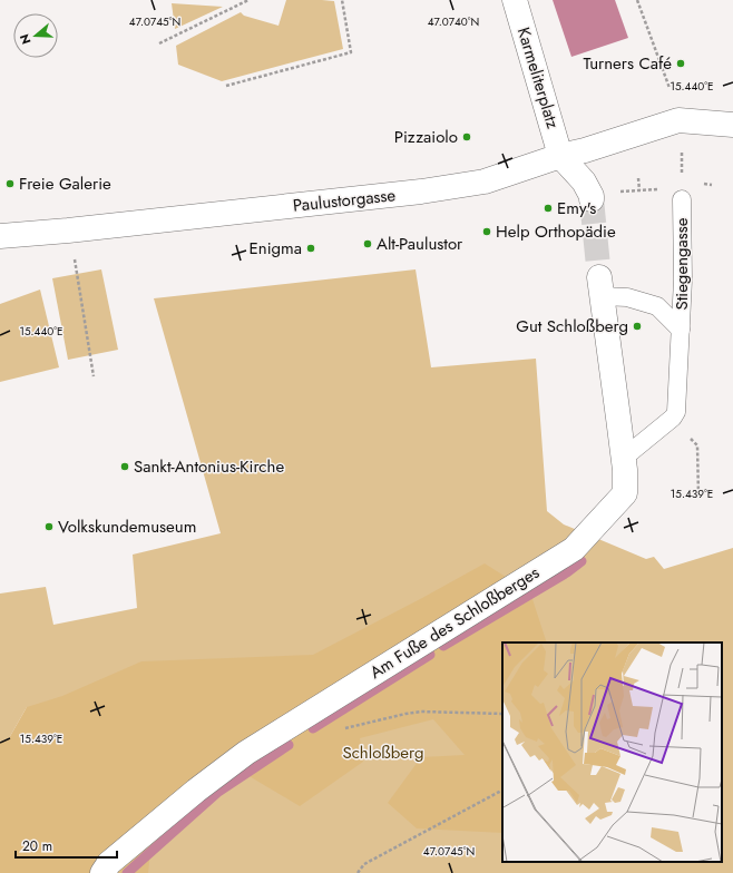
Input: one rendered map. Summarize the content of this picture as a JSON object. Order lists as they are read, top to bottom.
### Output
{
  "streets": {
    "street": ["Karmeliterplatz", "Paulustorgasse", "Am Fuße des Schloßberges"],
    "lane": ["Stiegengasse"]
  },
  "crossings": [
    ["Karmeliterplatz", "Paulustorgasse"],
    ["Stiegengasse", "Am Fuße des Schloßberges"]
  ],
  "parks": ["Schloßberg"],
  "places": [
    "Turners Café",
    "Pizzaiolo",
    "Freie Galerie",
    "Emy's",
    "Help Orthopädie",
    "Alt-Paulustor",
    "Enigma",
    "Gut Schloßberg",
    "Sankt-Antonius-Kirche",
    "Volkskundemuseum"
  ],
  "scale_bar": "20 m",
  "north": "left",
  "coordinates": [
    "47.0745°N",
    "47.0740°N",
    "15.440°E",
    "15.439°E"
  ]
}
